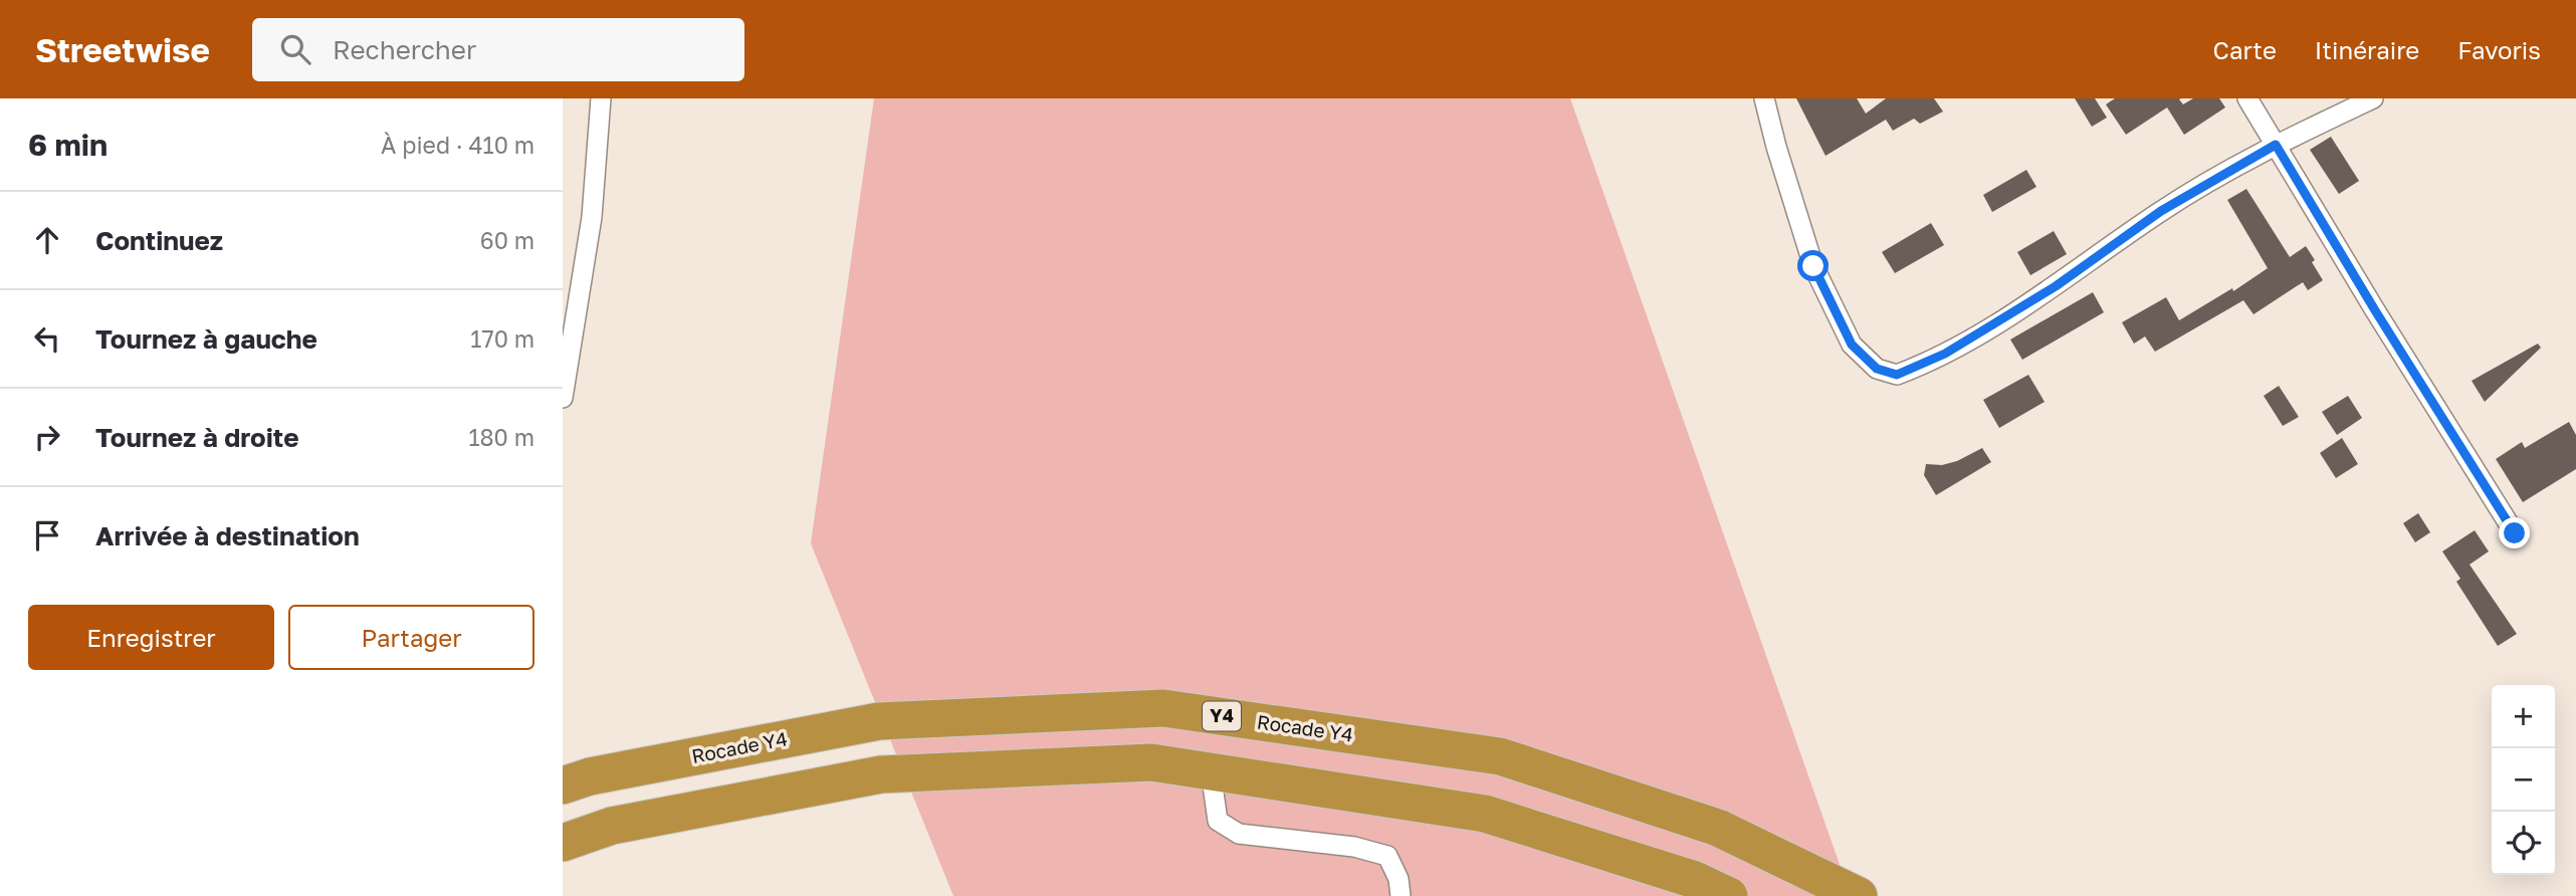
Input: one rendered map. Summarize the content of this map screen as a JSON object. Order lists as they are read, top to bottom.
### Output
{
  "streets": {
    "highway": ["Y4", "Rocade Y4"]
  },
  "page": {
    "header": "Streetwise",
    "search": "Rechercher",
    "nav": ["Carte", "Itinéraire", "Favoris"],
    "heading": ["6 min", "À pied · 410 m"],
    "list": [
      ["Continuez", "60 m"],
      ["Tournez à gauche", "170 m"],
      ["Tournez à droite", "180 m"],
      "Arrivée à destination"
    ],
    "buttons": ["Enregistrer", "Partager"],
    "map_buttons": ["+", "−"]
  }
}
